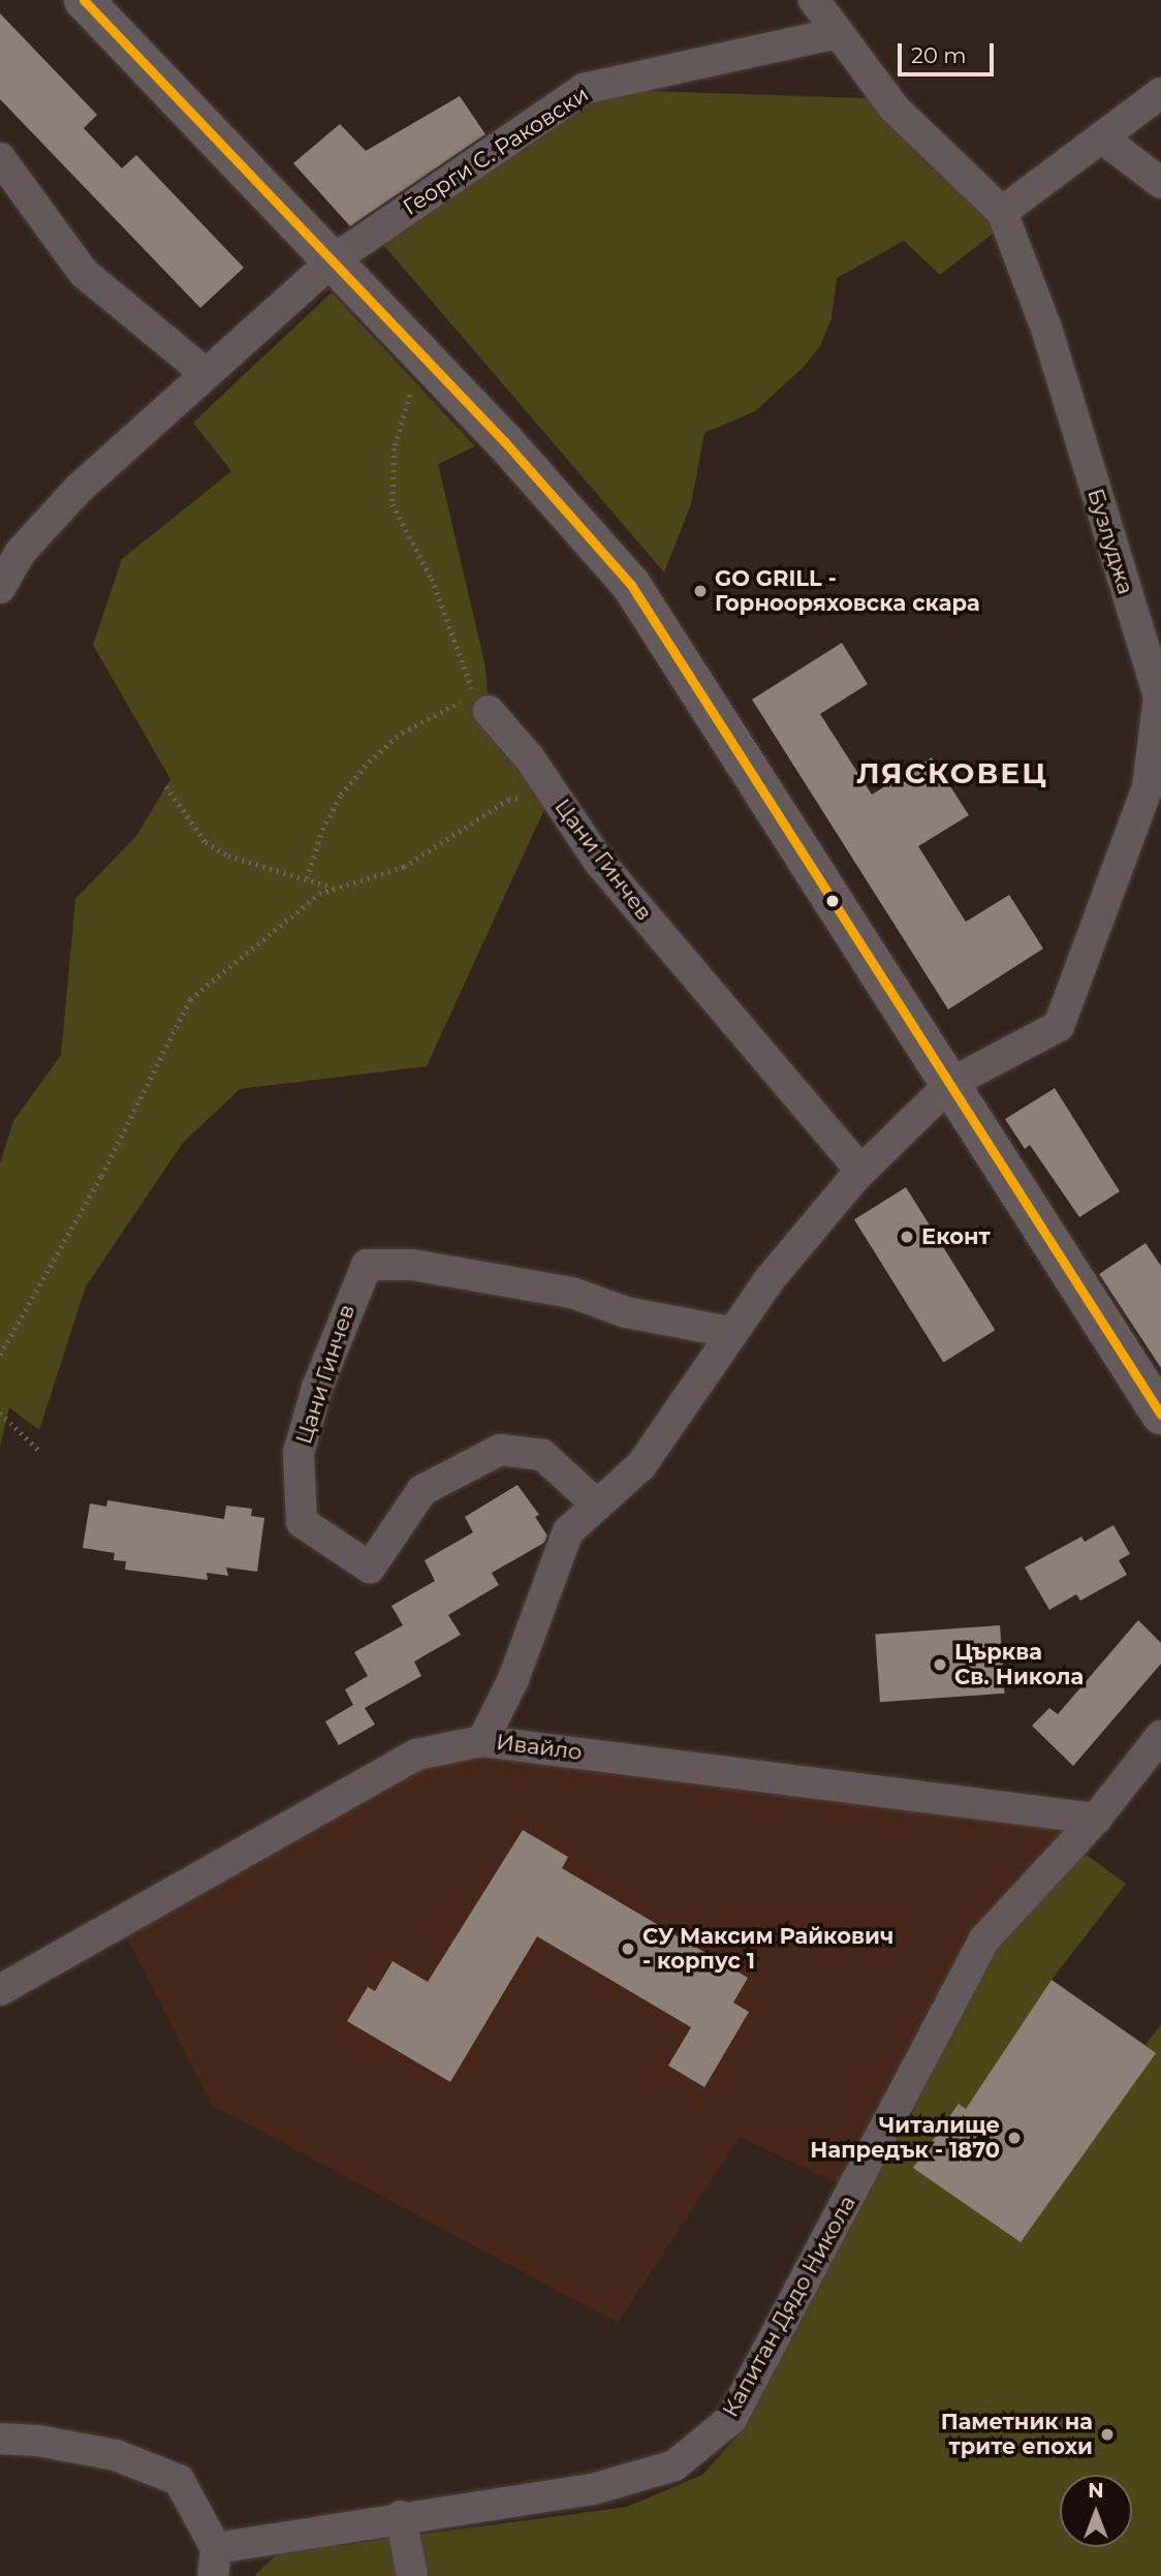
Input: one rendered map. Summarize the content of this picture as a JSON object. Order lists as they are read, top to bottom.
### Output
{
  "streets": {
    "street": [
      "Георги С. Раковски",
      "Бузлуджа",
      "Цани Гинчев",
      "Ивайло",
      "Капитан Дядо Никола"
    ]
  },
  "crossings": [
    ["Георги С. Раковски", "Бузлуджа"],
    ["Ивайло", "Капитан Дядо Никола"]
  ],
  "districts": ["ЛЯСКОВЕЦ"],
  "places": [
    "GO GRILL - Горнооряховска скара",
    "Еконт",
    "Църква Св. Никола",
    "СУ Максим Райкович - корпус 1",
    "Читалище Напредък - 1870",
    "Паметник на трите епохи"
  ],
  "scale_bar": "20 m",
  "north": "top"
}
